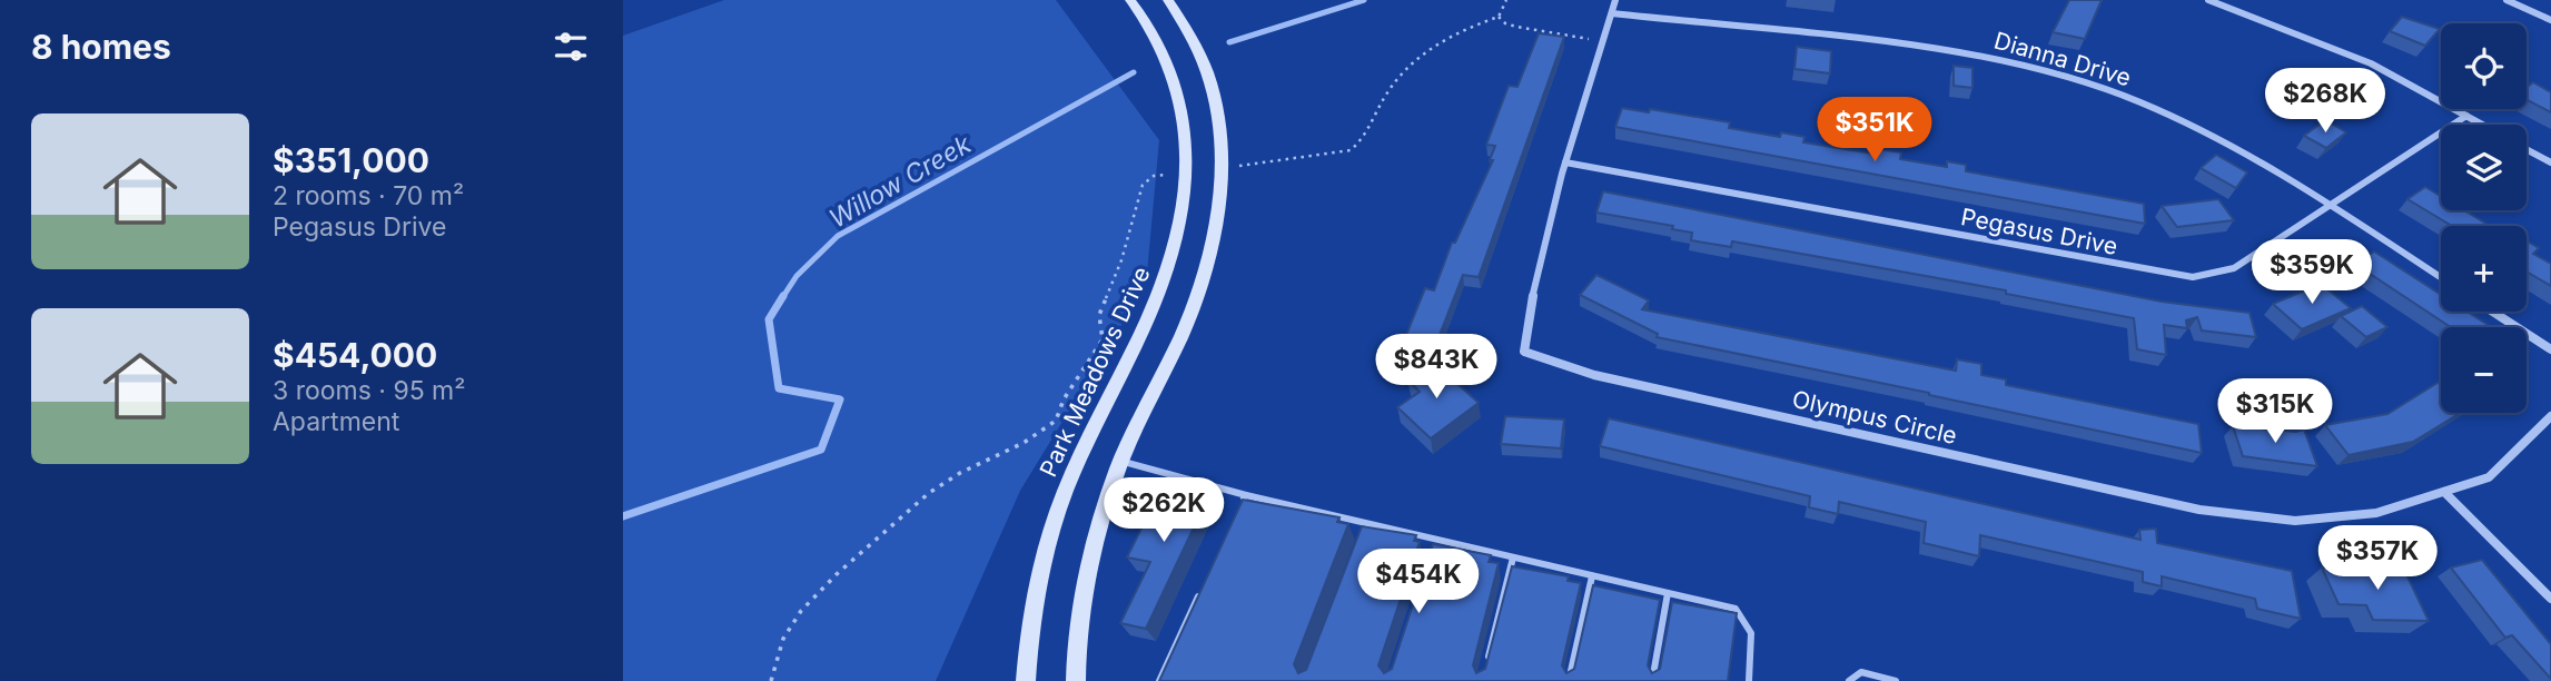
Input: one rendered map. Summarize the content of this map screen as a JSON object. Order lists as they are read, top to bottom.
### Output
{
  "streets": {
    "main road": ["Park Meadows Drive"],
    "street": ["Dianna Drive", "Pegasus Drive", "Olympus Circle"]
  },
  "crossings": [
    ["Dianna Drive", "Pegasus Drive"],
    ["Dianna Drive", "Olympus Circle"],
    ["Pegasus Drive", "Olympus Circle"]
  ],
  "water": ["Willow Creek"],
  "page": {
    "heading": "8 homes",
    "map_buttons": ["+", "−"],
    "price": [
      "$268K",
      "$351K",
      "$359K",
      "$843K",
      "$315K",
      "$262K",
      "$357K",
      "$454K"
    ],
    "list": [
      {
        "name": "$351,000",
        "note": "2 rooms · 70 m² · Pegasus Drive"
      },
      {
        "name": "$454,000",
        "note": "3 rooms · 95 m² · Apartment"
      }
    ]
  }
}
